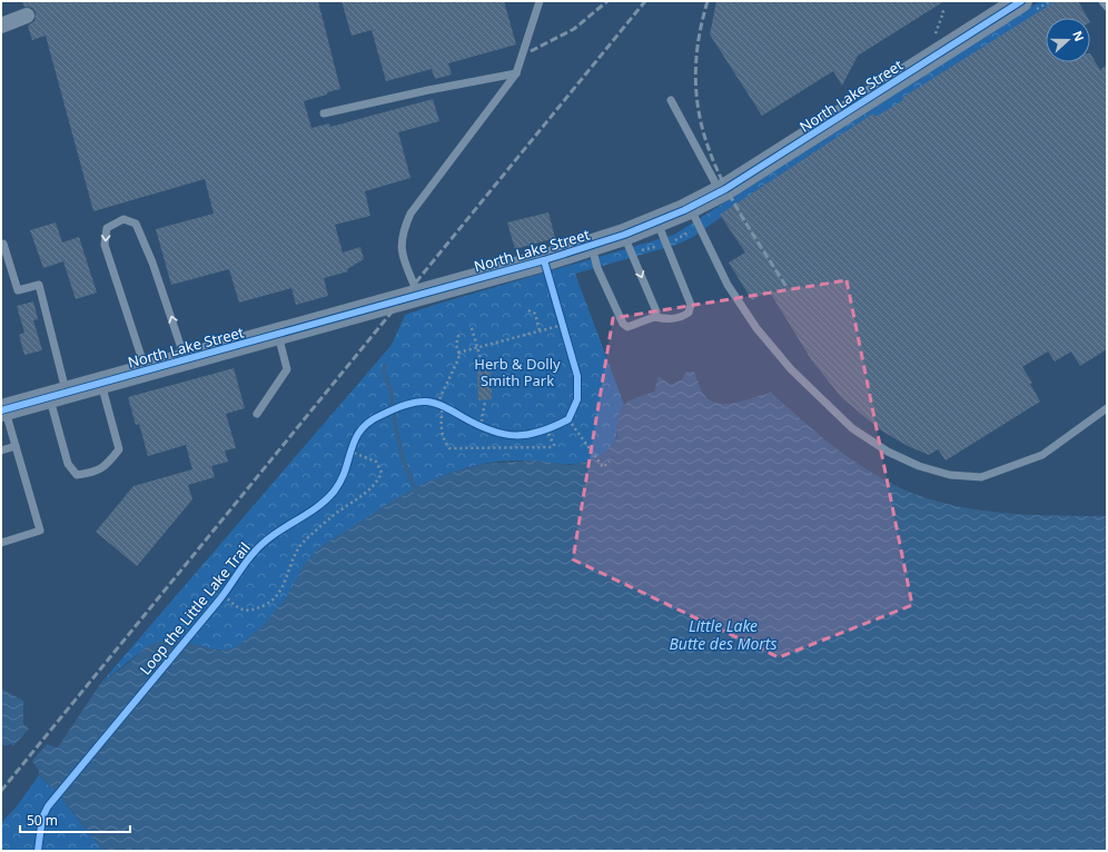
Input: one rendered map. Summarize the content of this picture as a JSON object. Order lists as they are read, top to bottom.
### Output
{
  "streets": {
    "main road": ["North Lake Street"],
    "cycle path": ["Loop the Little Lake Trail"]
  },
  "water": ["Little Lake Butte des Morts"],
  "parks": ["Herb & Dolly Smith Park"],
  "scale_bar": "50 m",
  "north": "right"
}
